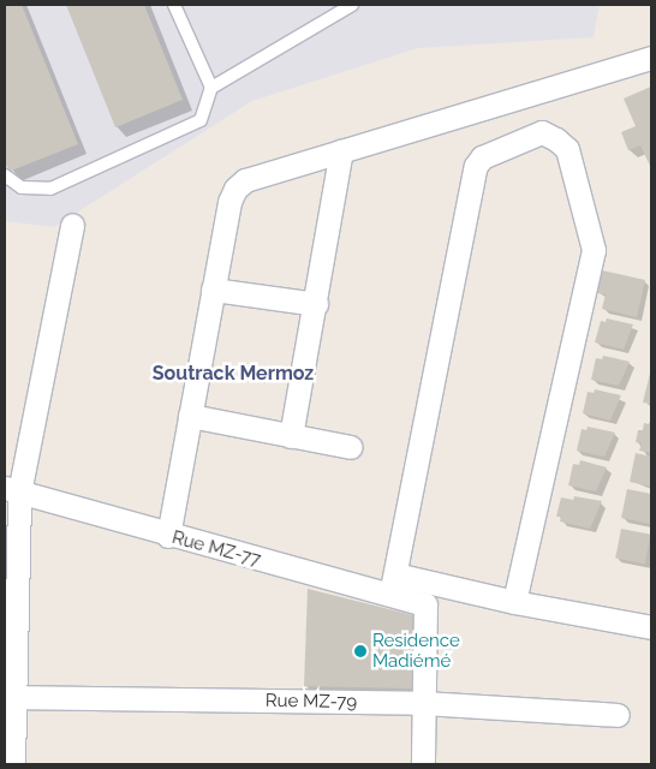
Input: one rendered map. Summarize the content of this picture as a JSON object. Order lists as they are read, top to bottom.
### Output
{
  "streets": {
    "street": ["Rue MZ-77", "Rue MZ-79"]
  },
  "crossings": [
    ["Rue MZ-77", "Rue MZ-79"]
  ],
  "districts": ["Soutrack Mermoz"],
  "places": ["Residence Madiémé"]
}
